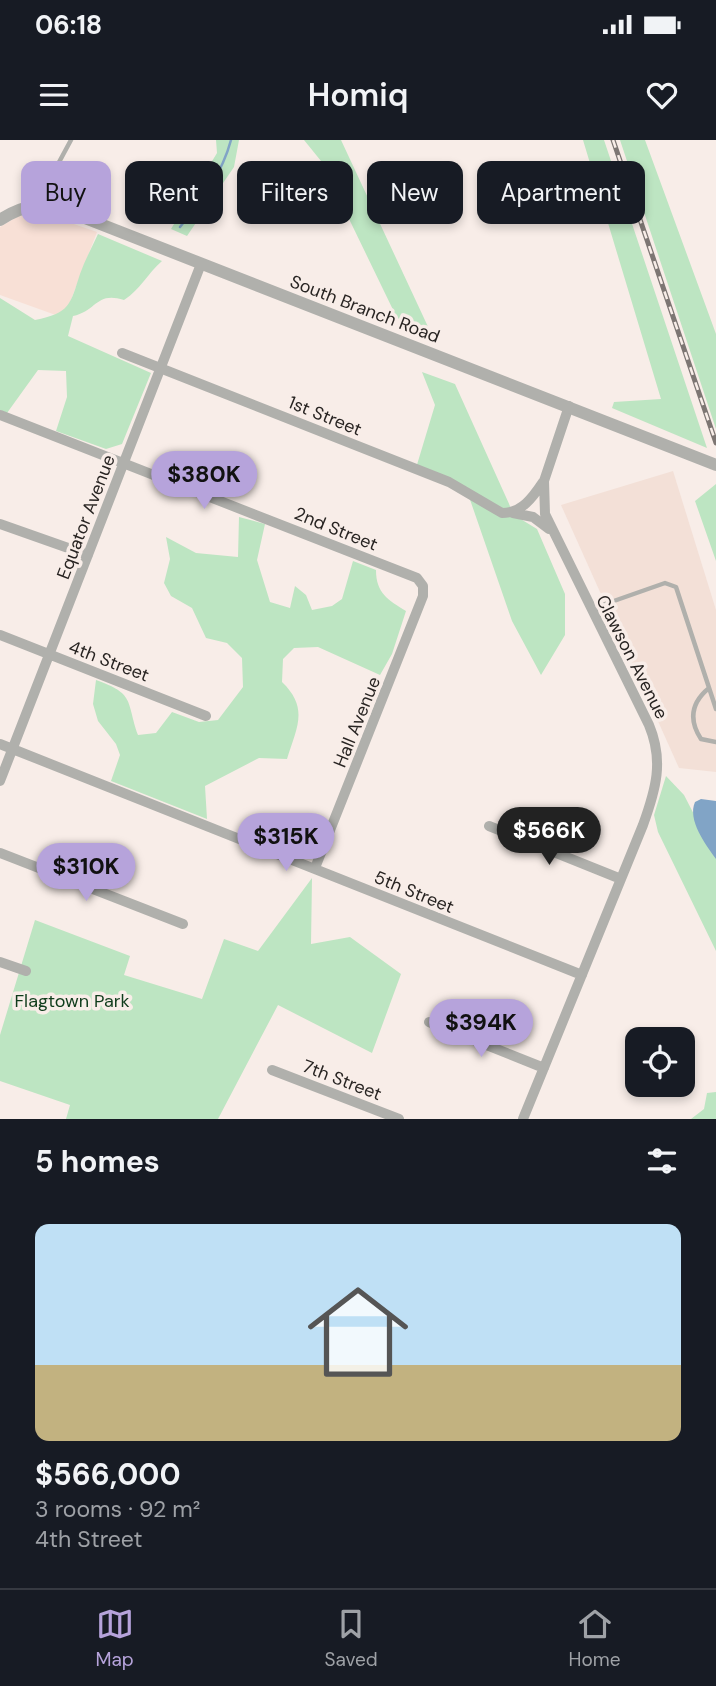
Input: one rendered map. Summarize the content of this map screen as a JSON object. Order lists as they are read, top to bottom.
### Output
{
  "streets": {
    "street": [
      "South Branch Road",
      "1st Street",
      "Equator Avenue",
      "2nd Street",
      "Clawson Avenue",
      "4th Street",
      "Hall Avenue",
      "5th Street",
      "7th Street"
    ]
  },
  "crossings": [
    ["South Branch Road", "Equator Avenue"],
    ["South Branch Road", "Clawson Avenue"],
    ["1st Street", "Equator Avenue"],
    ["1st Street", "Clawson Avenue"],
    ["Equator Avenue", "2nd Street"],
    ["Equator Avenue", "4th Street"],
    ["Equator Avenue", "5th Street"],
    ["2nd Street", "Hall Avenue"],
    ["Clawson Avenue", "5th Street"],
    ["Hall Avenue", "5th Street"]
  ],
  "parks": ["Flagtown Park"],
  "page": {
    "status": "06:18",
    "header": "Homiq",
    "chip": [
      "Buy",
      "Rent",
      "Filters",
      "New",
      "Apartment"
    ],
    "price": [
      "$380K",
      "$566K",
      "$315K",
      "$310K",
      "$394K"
    ],
    "heading": "5 homes",
    "list": [
      {
        "name": "$566,000",
        "note": "3 rooms · 92 m² · 4th Street"
      }
    ],
    "tabs": ["Map", "Saved", "Home"]
  }
}
